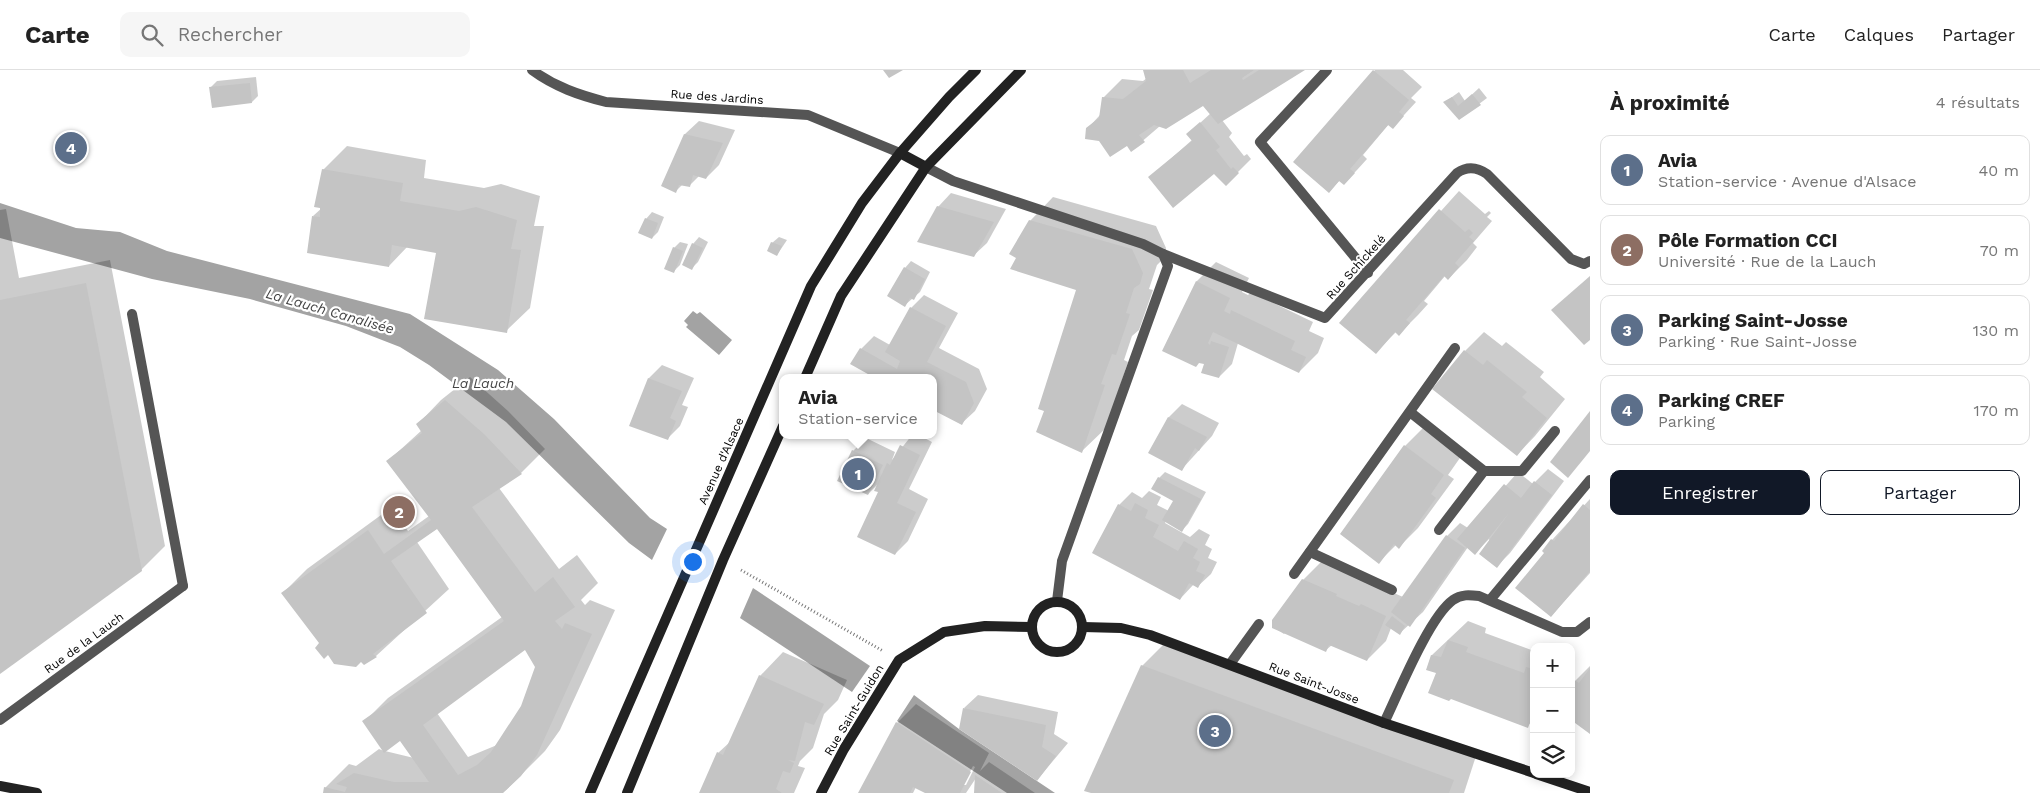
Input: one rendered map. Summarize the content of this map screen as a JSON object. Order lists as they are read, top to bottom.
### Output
{
  "streets": {
    "main road": ["Avenue d'Alsace", "Rue Saint-Josse", "Rue Saint-Guidon"],
    "street": ["Rue des Jardins", "Rue Schickelé", "Rue de la Lauch"]
  },
  "crossings": [
    ["Rue des Jardins", "Avenue d'Alsace"],
    ["Rue Saint-Josse", "Rue Saint-Guidon"]
  ],
  "water": ["La Lauch Canalisée", "La Lauch"],
  "page": {
    "header": "Carte",
    "search": "Rechercher",
    "nav": ["Carte", "Calques", "Partager"],
    "heading": ["À proximité", "4 résultats"],
    "pins": [
      "4",
      "1",
      "2",
      "3"
    ],
    "list": [
      {
        "mark": "1",
        "name": "Avia",
        "note": "Station-service · Avenue d'Alsace",
        "value": "40 m"
      },
      {
        "mark": "2",
        "name": "Pôle Formation CCI",
        "note": "Université · Rue de la Lauch",
        "value": "70 m"
      },
      {
        "mark": "3",
        "name": "Parking Saint-Josse",
        "note": "Parking · Rue Saint-Josse",
        "value": "130 m"
      },
      {
        "mark": "4",
        "name": "Parking CREF",
        "note": "Parking",
        "value": "170 m"
      }
    ],
    "popup": ["Avia", "Station-service"],
    "buttons": ["Enregistrer", "Partager"],
    "map_buttons": ["+", "−"]
  }
}
